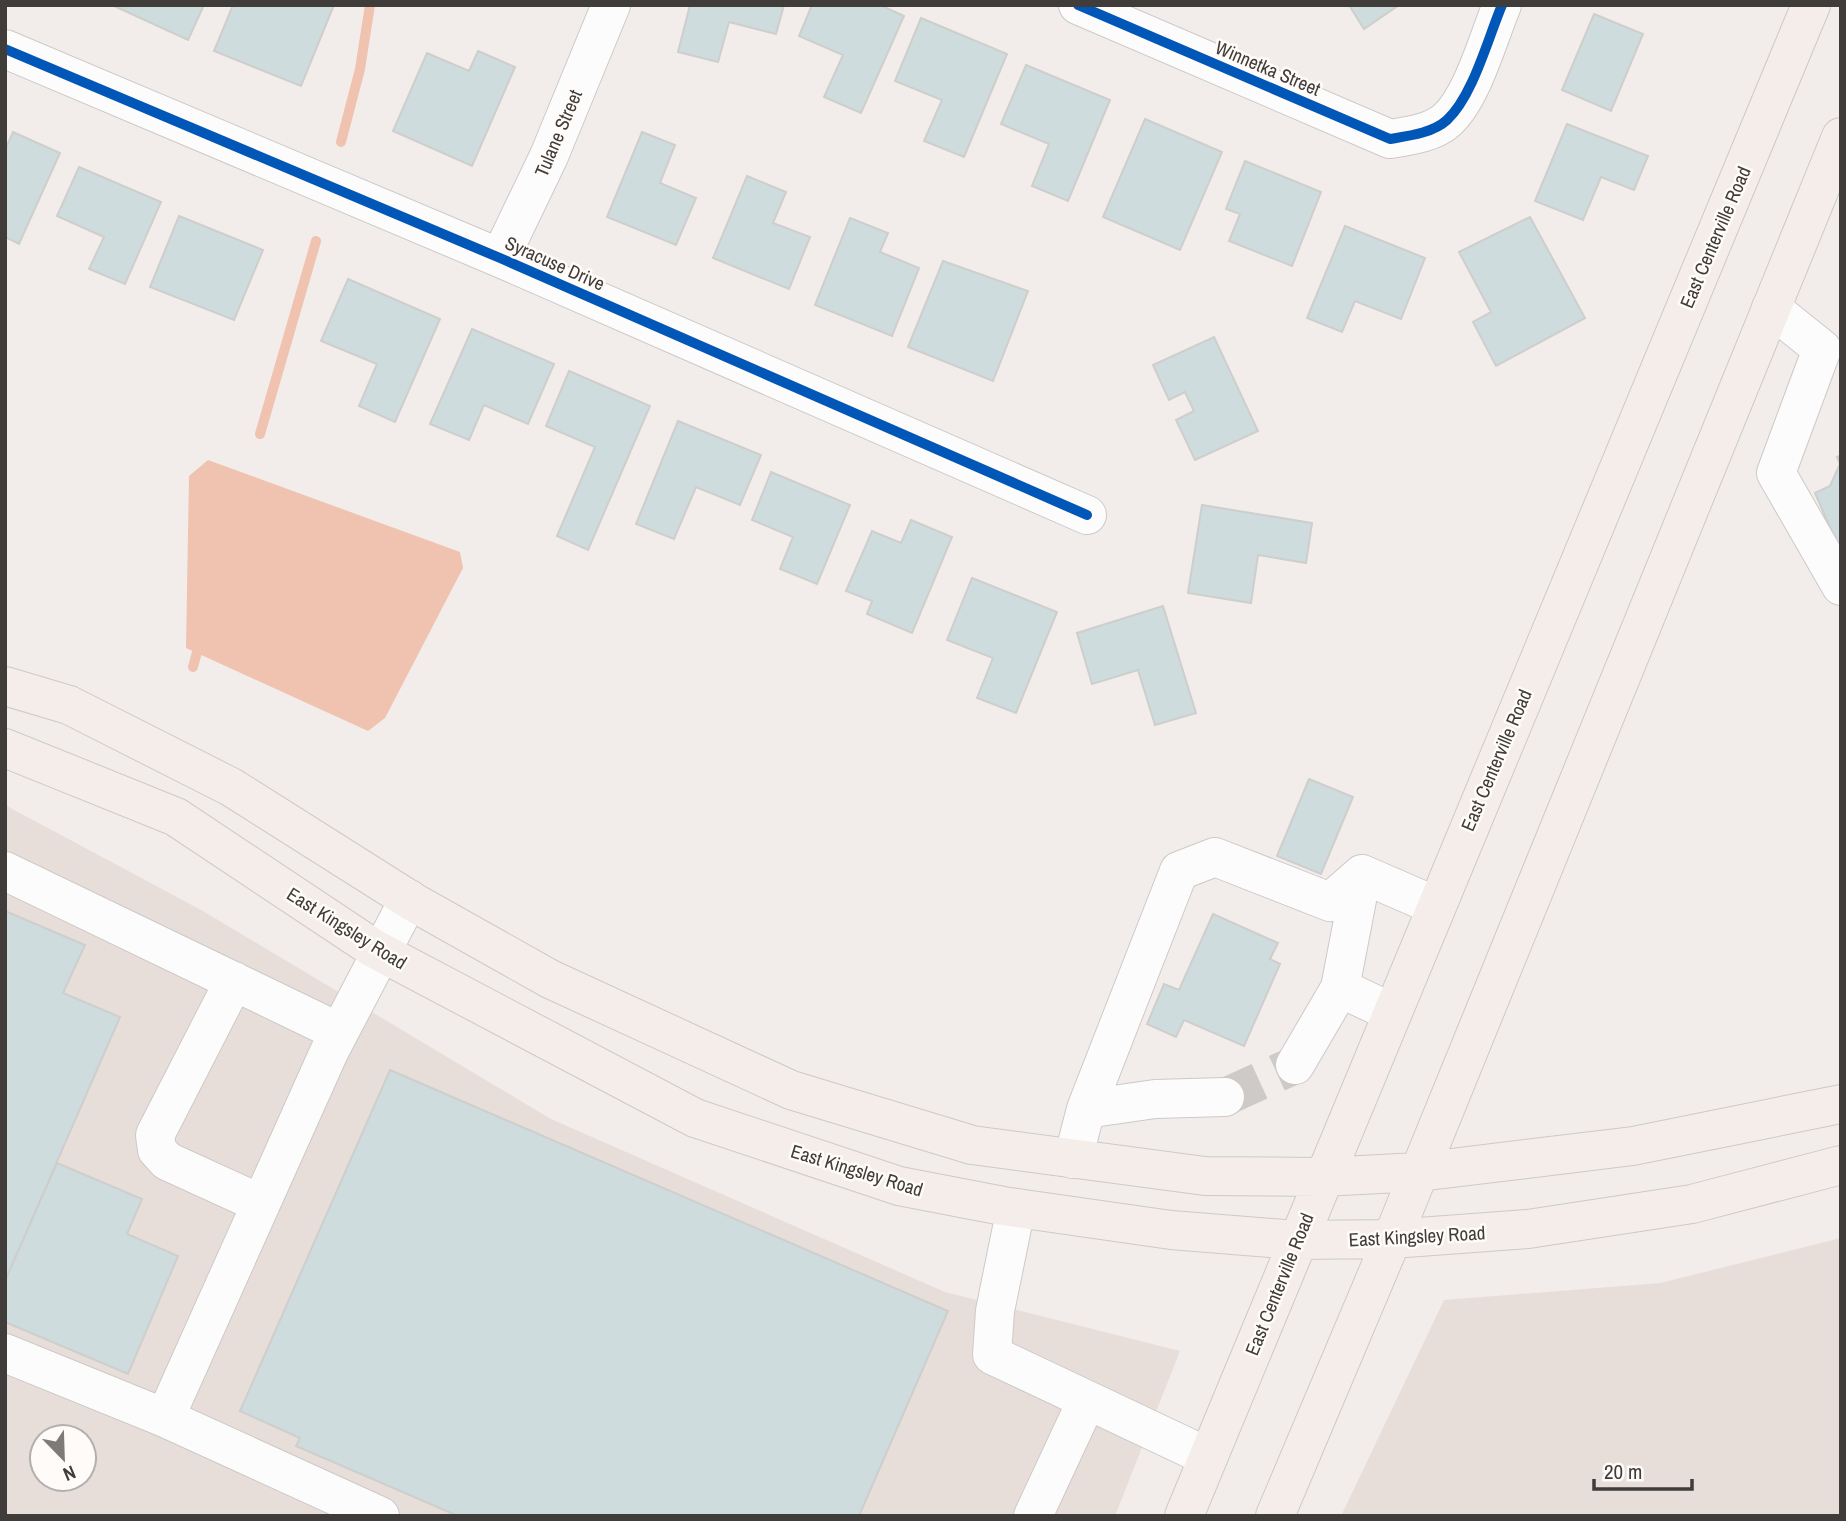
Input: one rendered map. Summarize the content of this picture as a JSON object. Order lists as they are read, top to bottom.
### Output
{
  "streets": {
    "main road": ["East Centerville Road", "East Kingsley Road"],
    "street": ["Winnetka Street", "Tulane Street", "Syracuse Drive"]
  },
  "crossings": [
    ["Tulane Street", "Syracuse Drive"],
    ["East Centerville Road", "East Kingsley Road"]
  ],
  "scale_bar": "20 m",
  "north": "bottom right"
}
